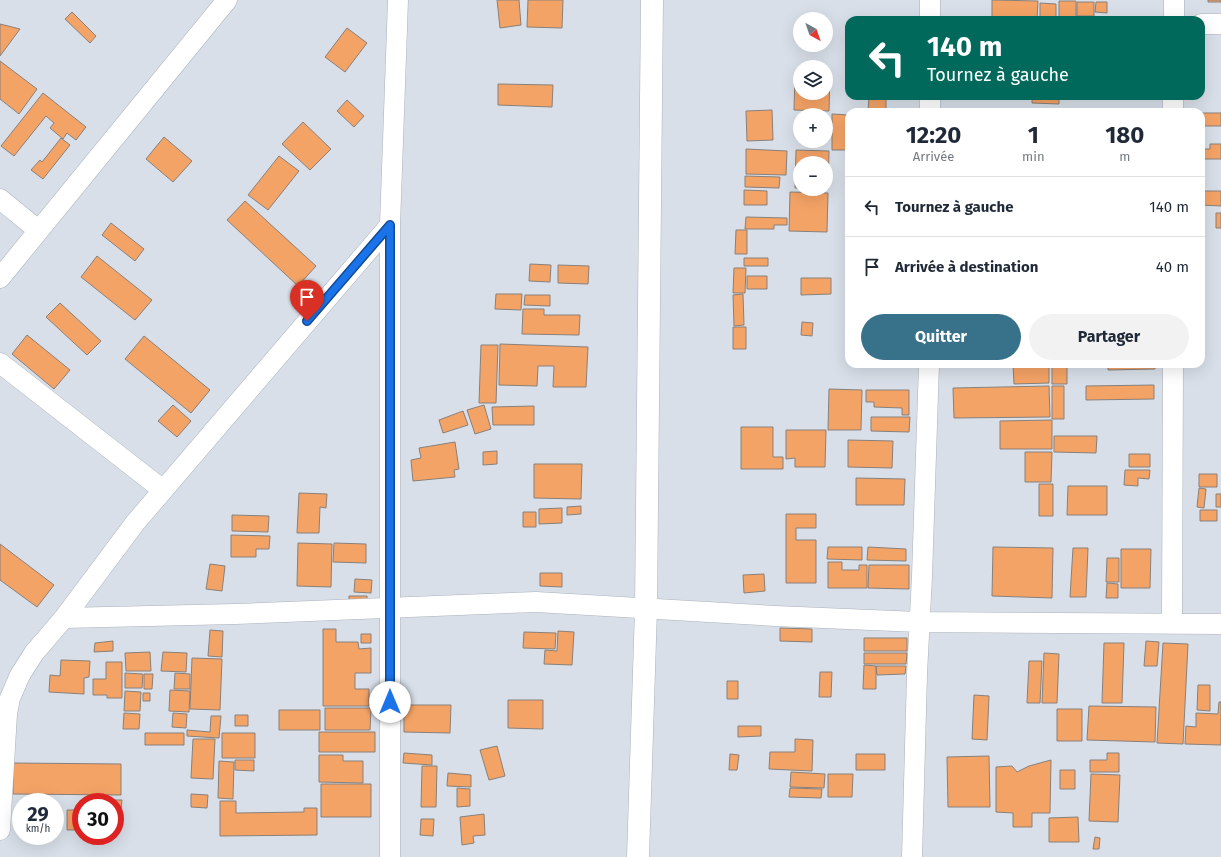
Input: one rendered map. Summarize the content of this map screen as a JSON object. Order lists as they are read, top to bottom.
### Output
{
  "north": "bottom right",
  "page": {
    "map_buttons": ["+", "−"],
    "turn": ["140 m", "Tournez à gauche"],
    "eta": [
      "12:20",
      "Arrivée",
      "1",
      "min",
      "180",
      "m"
    ],
    "list": [
      {
        "name": "Tournez à gauche",
        "value": "140 m"
      },
      {
        "name": "Arrivée à destination",
        "value": "40 m"
      }
    ],
    "buttons": ["Quitter", "Partager"],
    "speed": "29 km/h",
    "limit": "30"
  }
}
